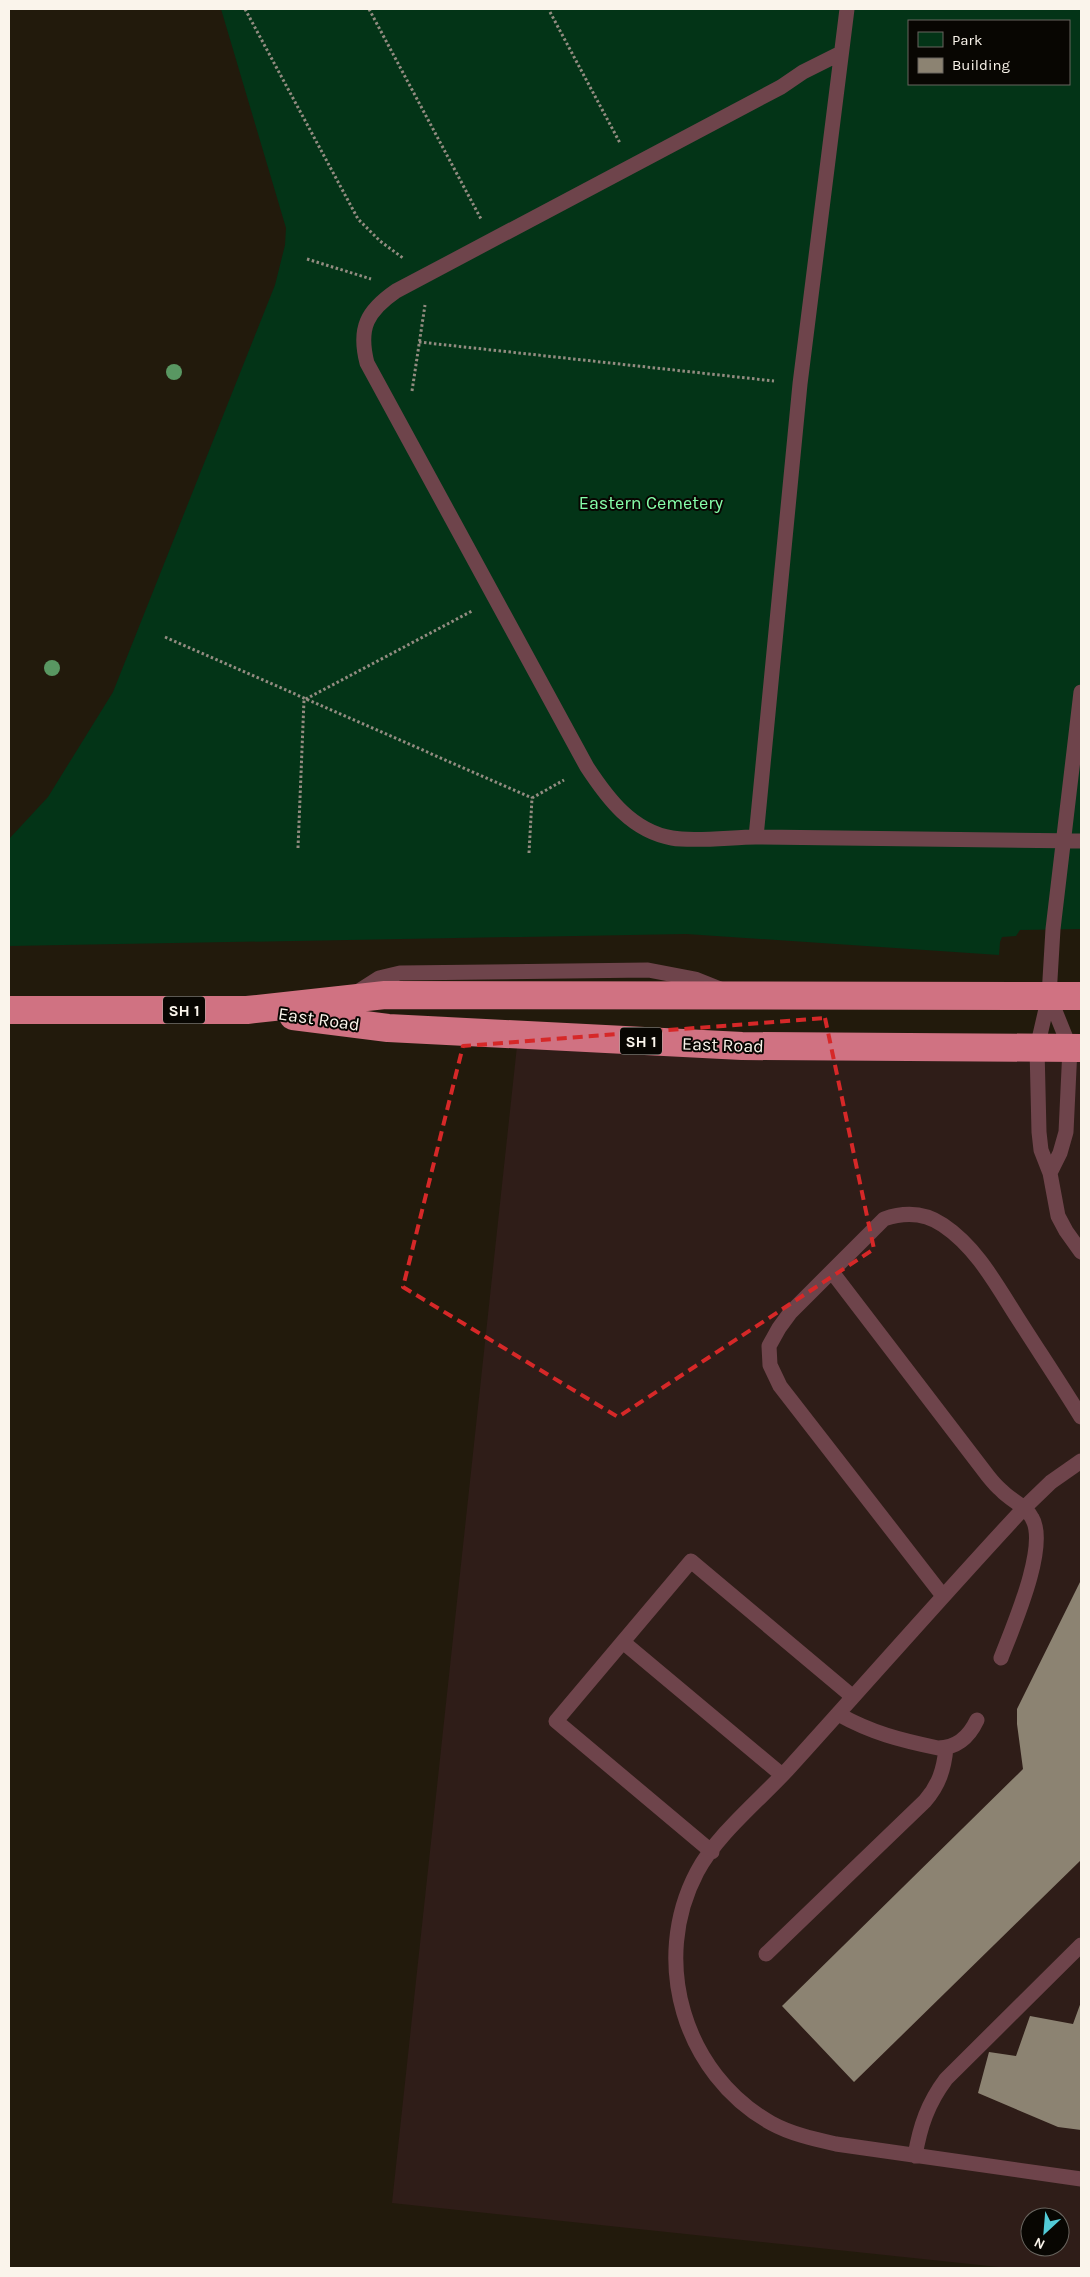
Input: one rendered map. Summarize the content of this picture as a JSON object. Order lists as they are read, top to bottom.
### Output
{
  "streets": {
    "highway": ["SH 1", "East Road"]
  },
  "parks": ["Eastern Cemetery"],
  "legend": ["Park", "Building"],
  "north": "bottom left"
}
